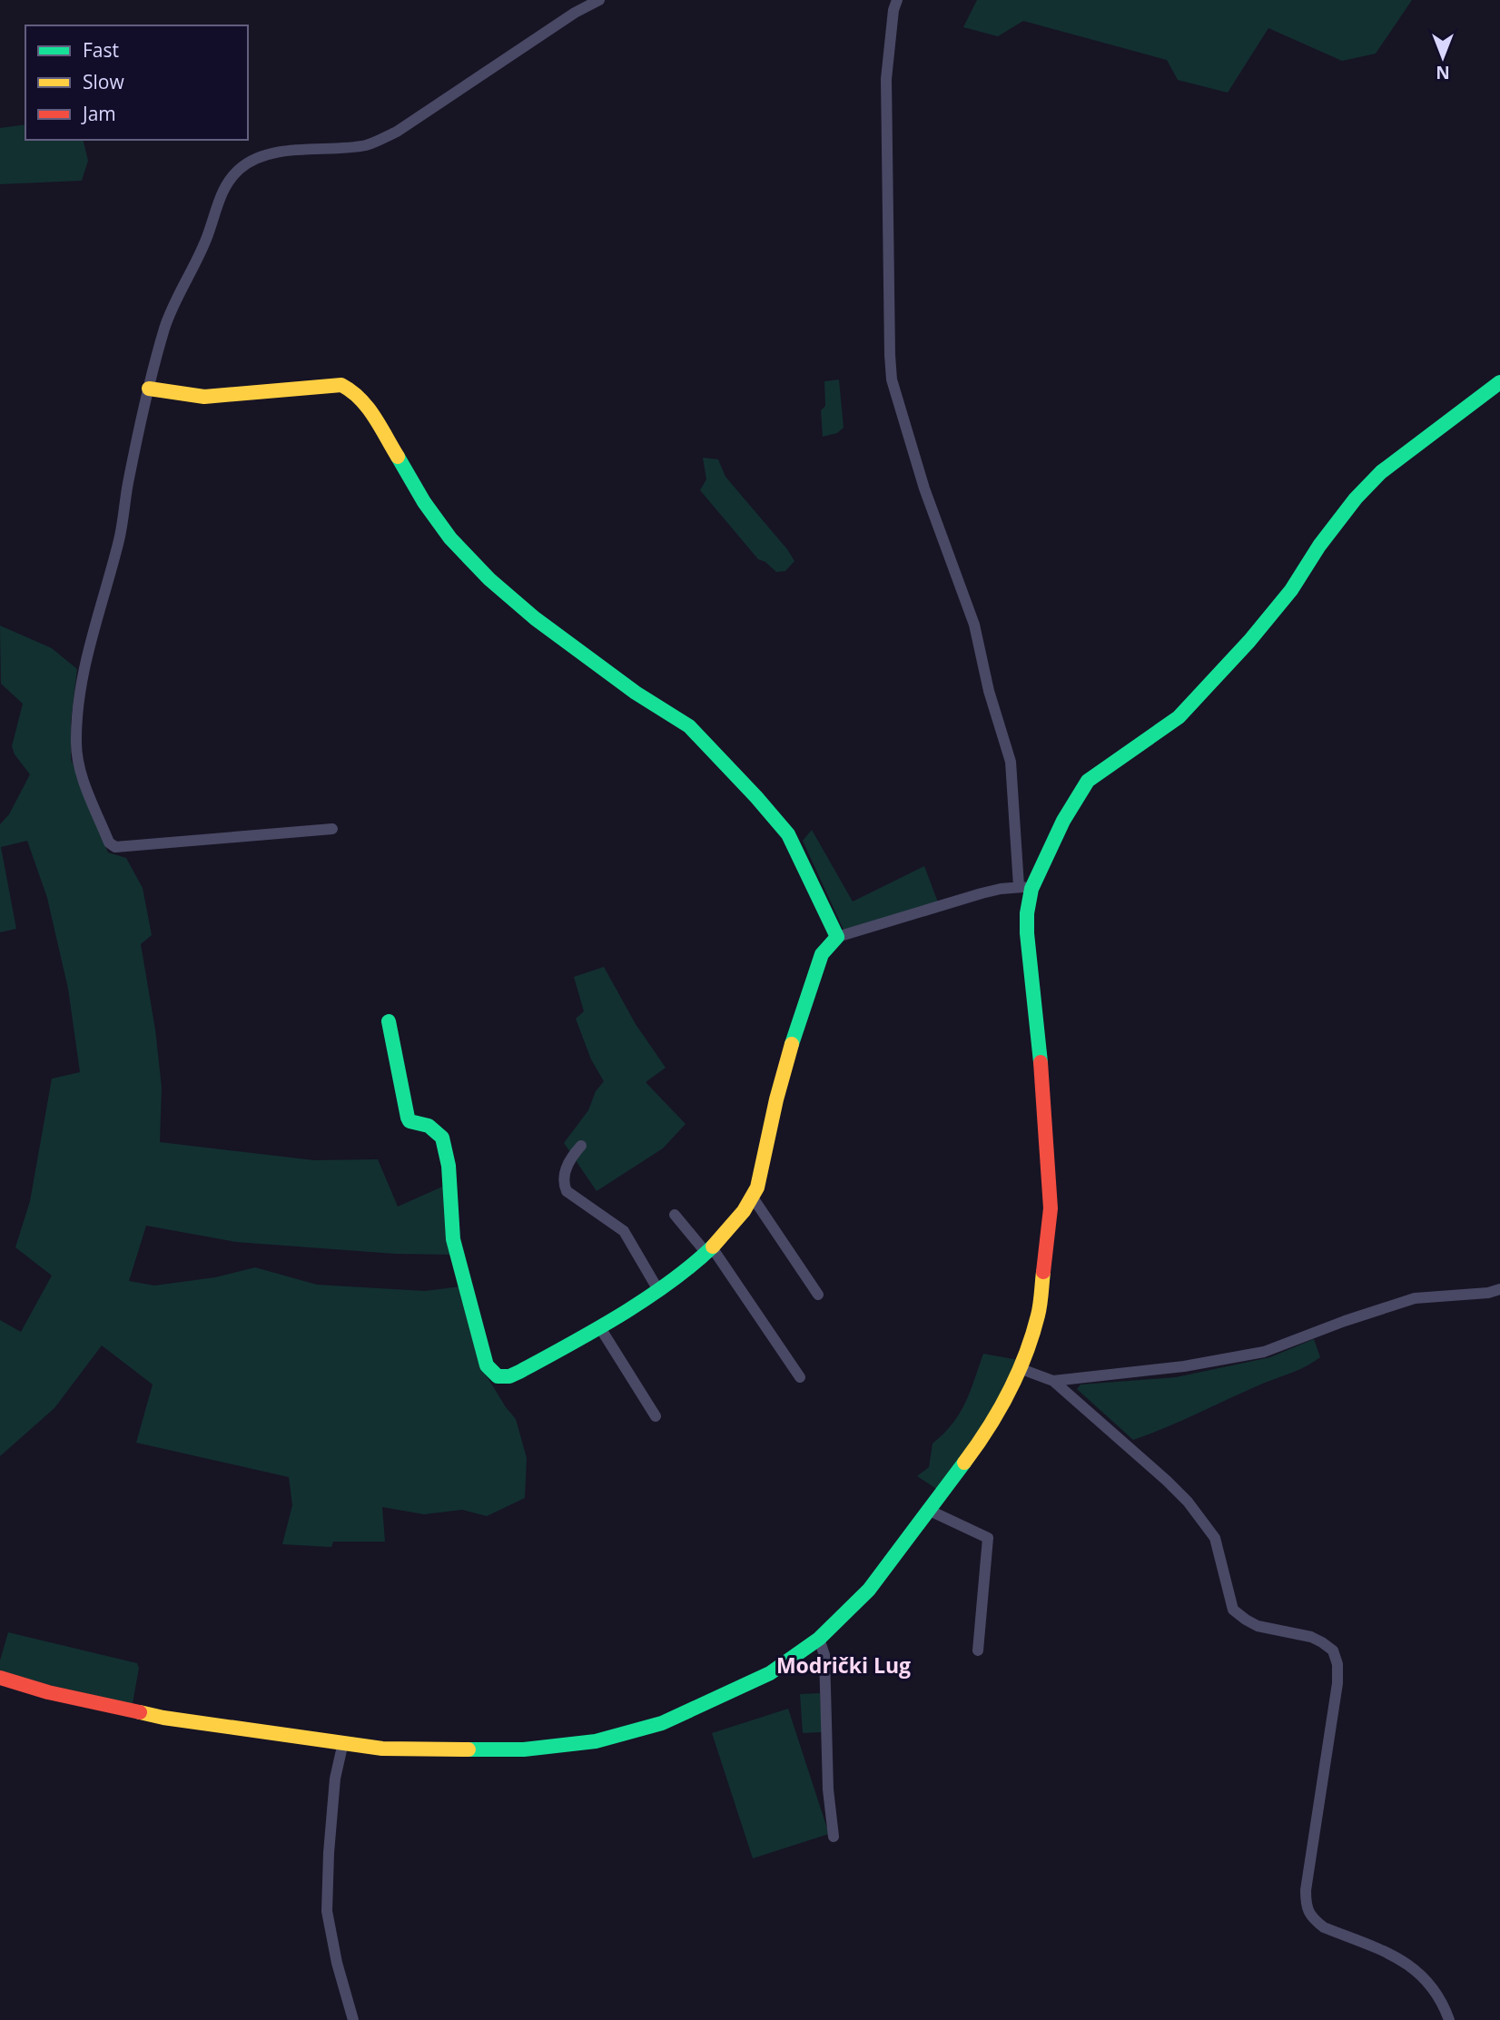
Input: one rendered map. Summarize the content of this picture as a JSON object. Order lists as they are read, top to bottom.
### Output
{
  "districts": ["Modrički Lug"],
  "legend": ["Fast", "Slow", "Jam"],
  "north": "bottom"
}
